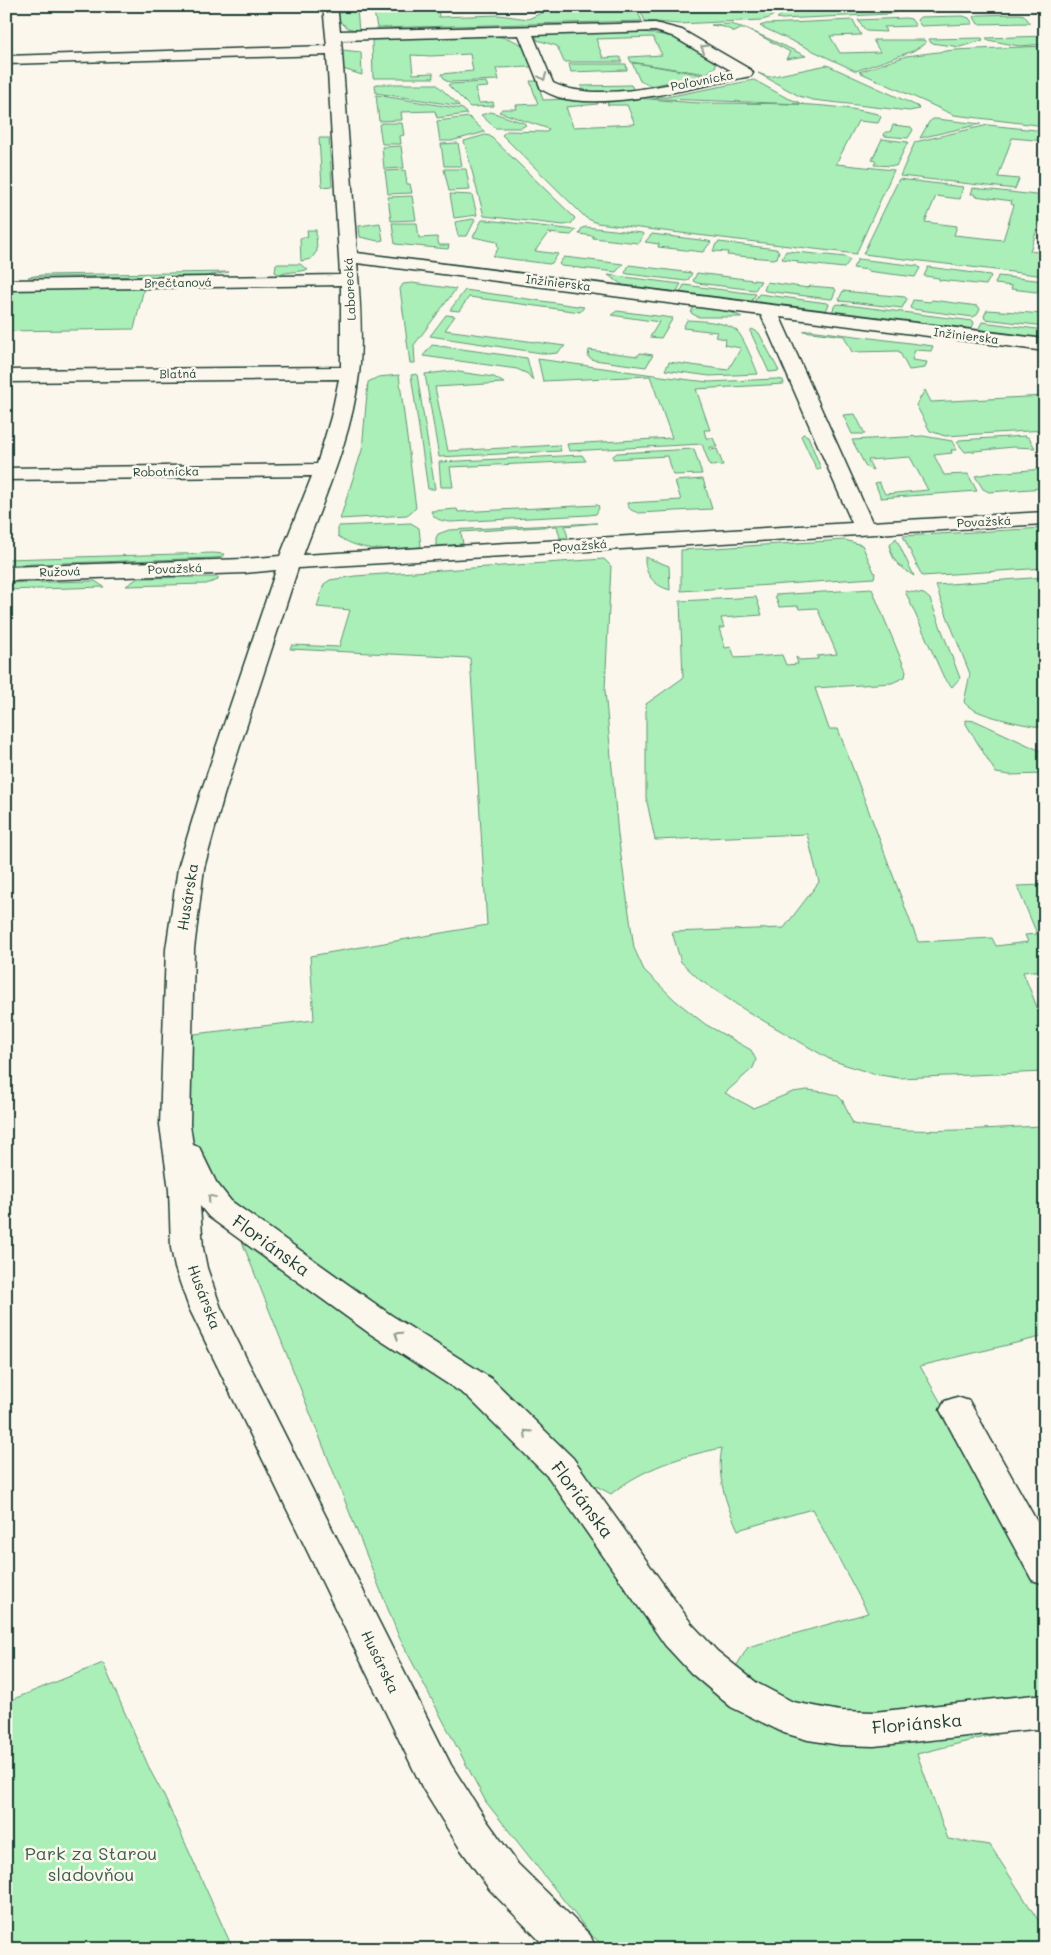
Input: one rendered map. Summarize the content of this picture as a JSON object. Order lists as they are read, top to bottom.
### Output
{
  "streets": {
    "street": [
      "Poľovnícka",
      "Brečtanová",
      "Inžinierska",
      "Laborecká",
      "Blatná",
      "Robotnícka",
      "Považská",
      "Ružová",
      "Husárska",
      "Floriánska"
    ]
  },
  "crossings": [
    ["Poľovnícka", "Laborecká"],
    ["Brečtanová", "Laborecká"],
    ["Inžinierska", "Laborecká"],
    ["Laborecká", "Blatná"],
    ["Laborecká", "Robotnícka"],
    ["Laborecká", "Považská"],
    ["Laborecká", "Husárska"],
    ["Považská", "Ružová"],
    ["Považská", "Husárska"],
    ["Husárska", "Floriánska"]
  ],
  "one_way": ["Floriánska"],
  "parks": ["Park za Starou sladovňou"]
}
